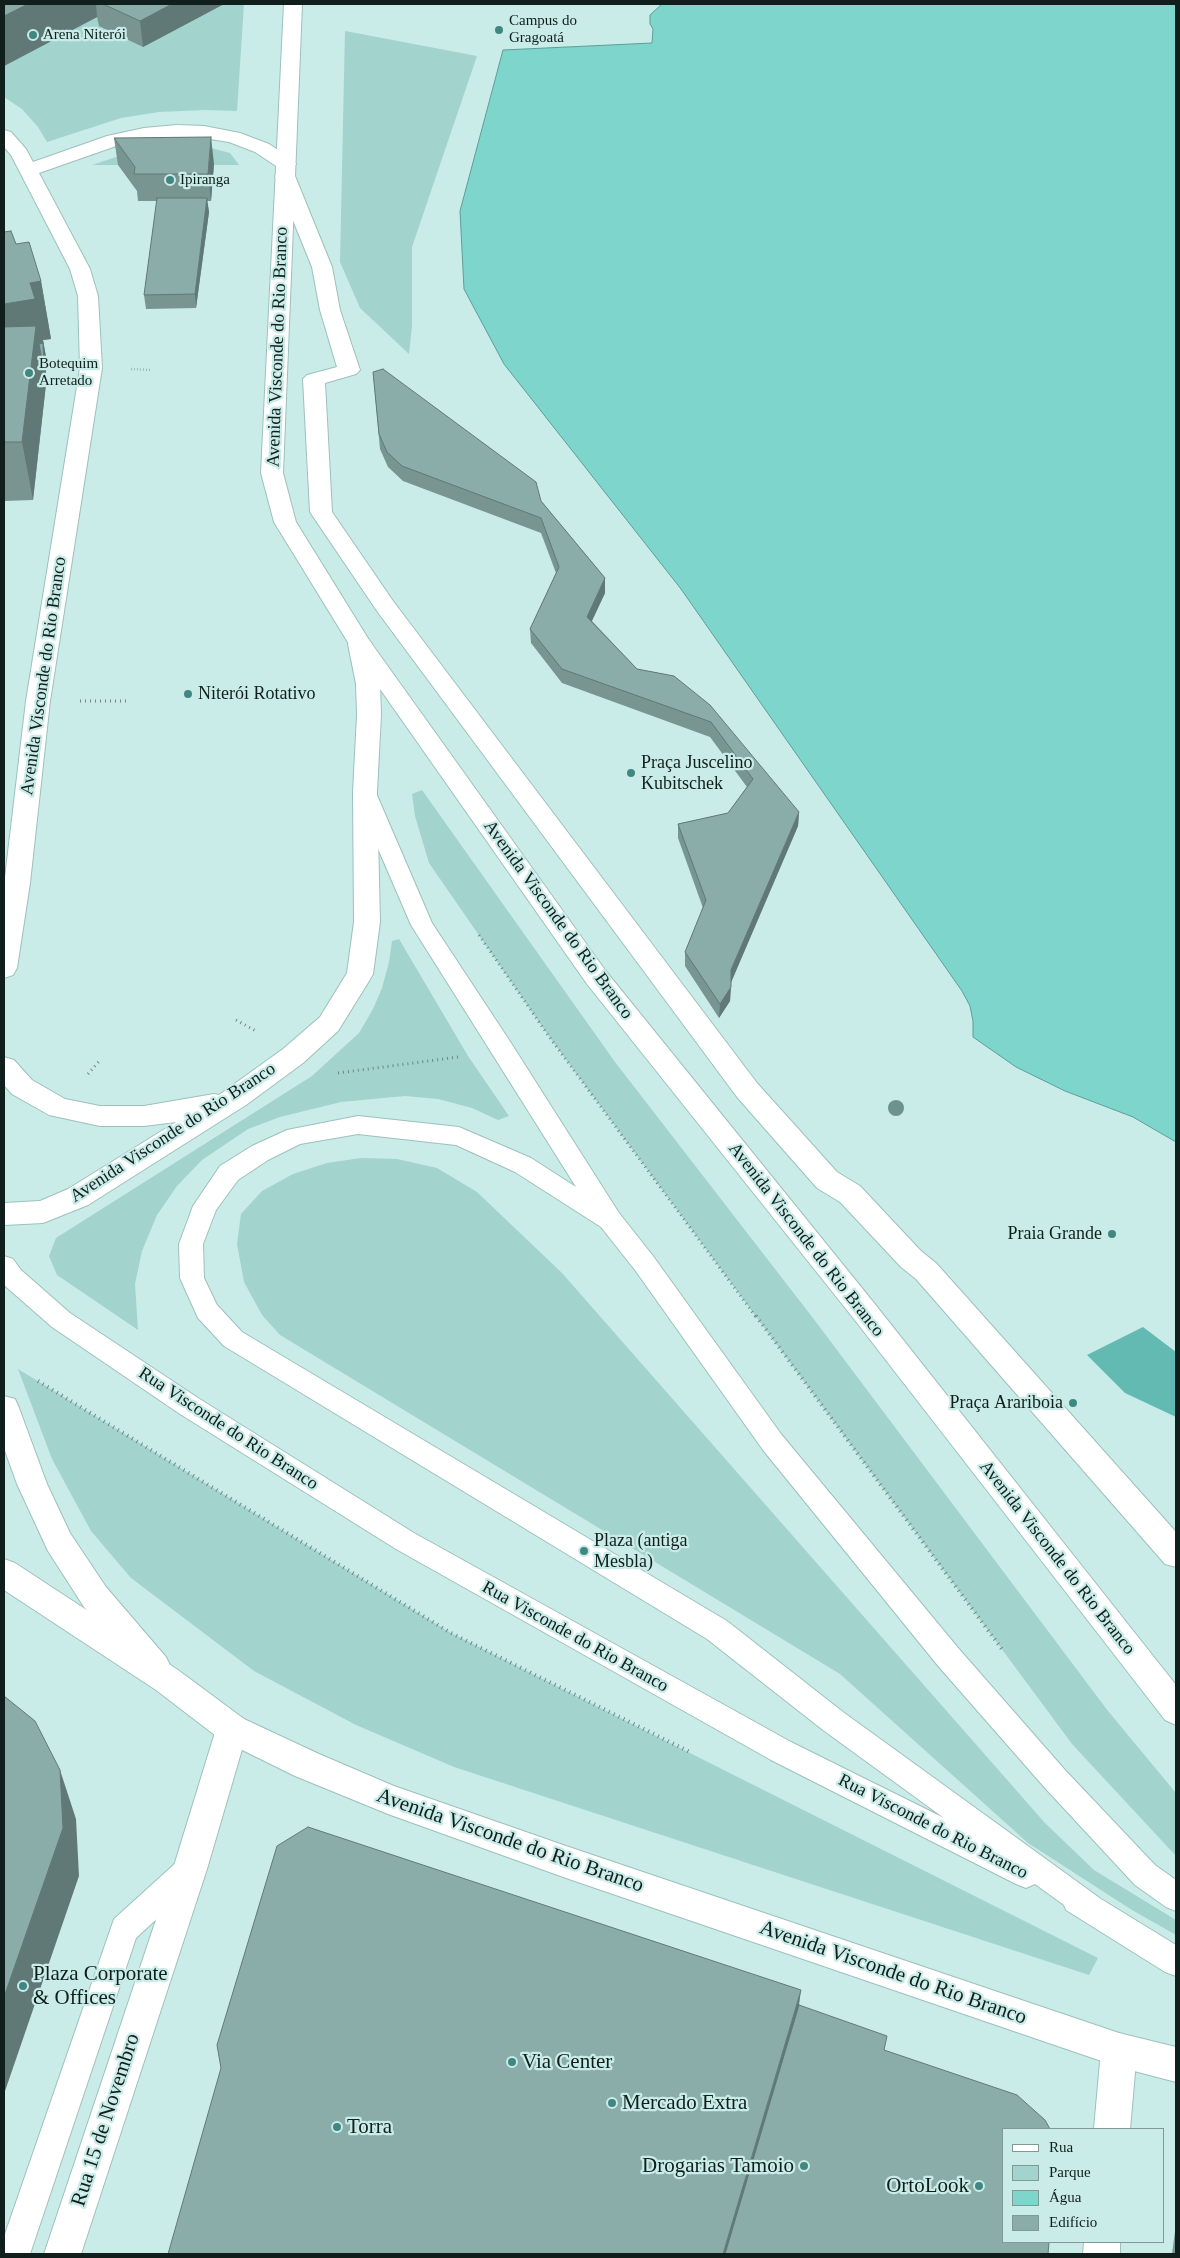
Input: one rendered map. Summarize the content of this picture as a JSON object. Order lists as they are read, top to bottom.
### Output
{
  "streets": {
    "street": ["Avenida Visconde do Rio Branco", "Rua 15 de Novembro"],
    "lane": ["Rua Visconde do Rio Branco"]
  },
  "crossings": [
    ["Avenida Visconde do Rio Branco", "Rua 15 de Novembro"]
  ],
  "places": [
    "Campus do Gragoatá",
    "Arena Niterói",
    "Ipiranga",
    "Botequim Arretado",
    "Niterói Rotativo",
    "Praça Juscelino Kubitschek",
    "Praia Grande",
    "Praça Arariboia",
    "Plaza (antiga Mesbla)",
    "Plaza Corporate & Offices",
    "Via Center",
    "Mercado Extra",
    "Torra",
    "Drogarias Tamoio",
    "OrtoLook"
  ],
  "legend": [
    "Rua",
    "Parque",
    "Água",
    "Edifício"
  ]
}
